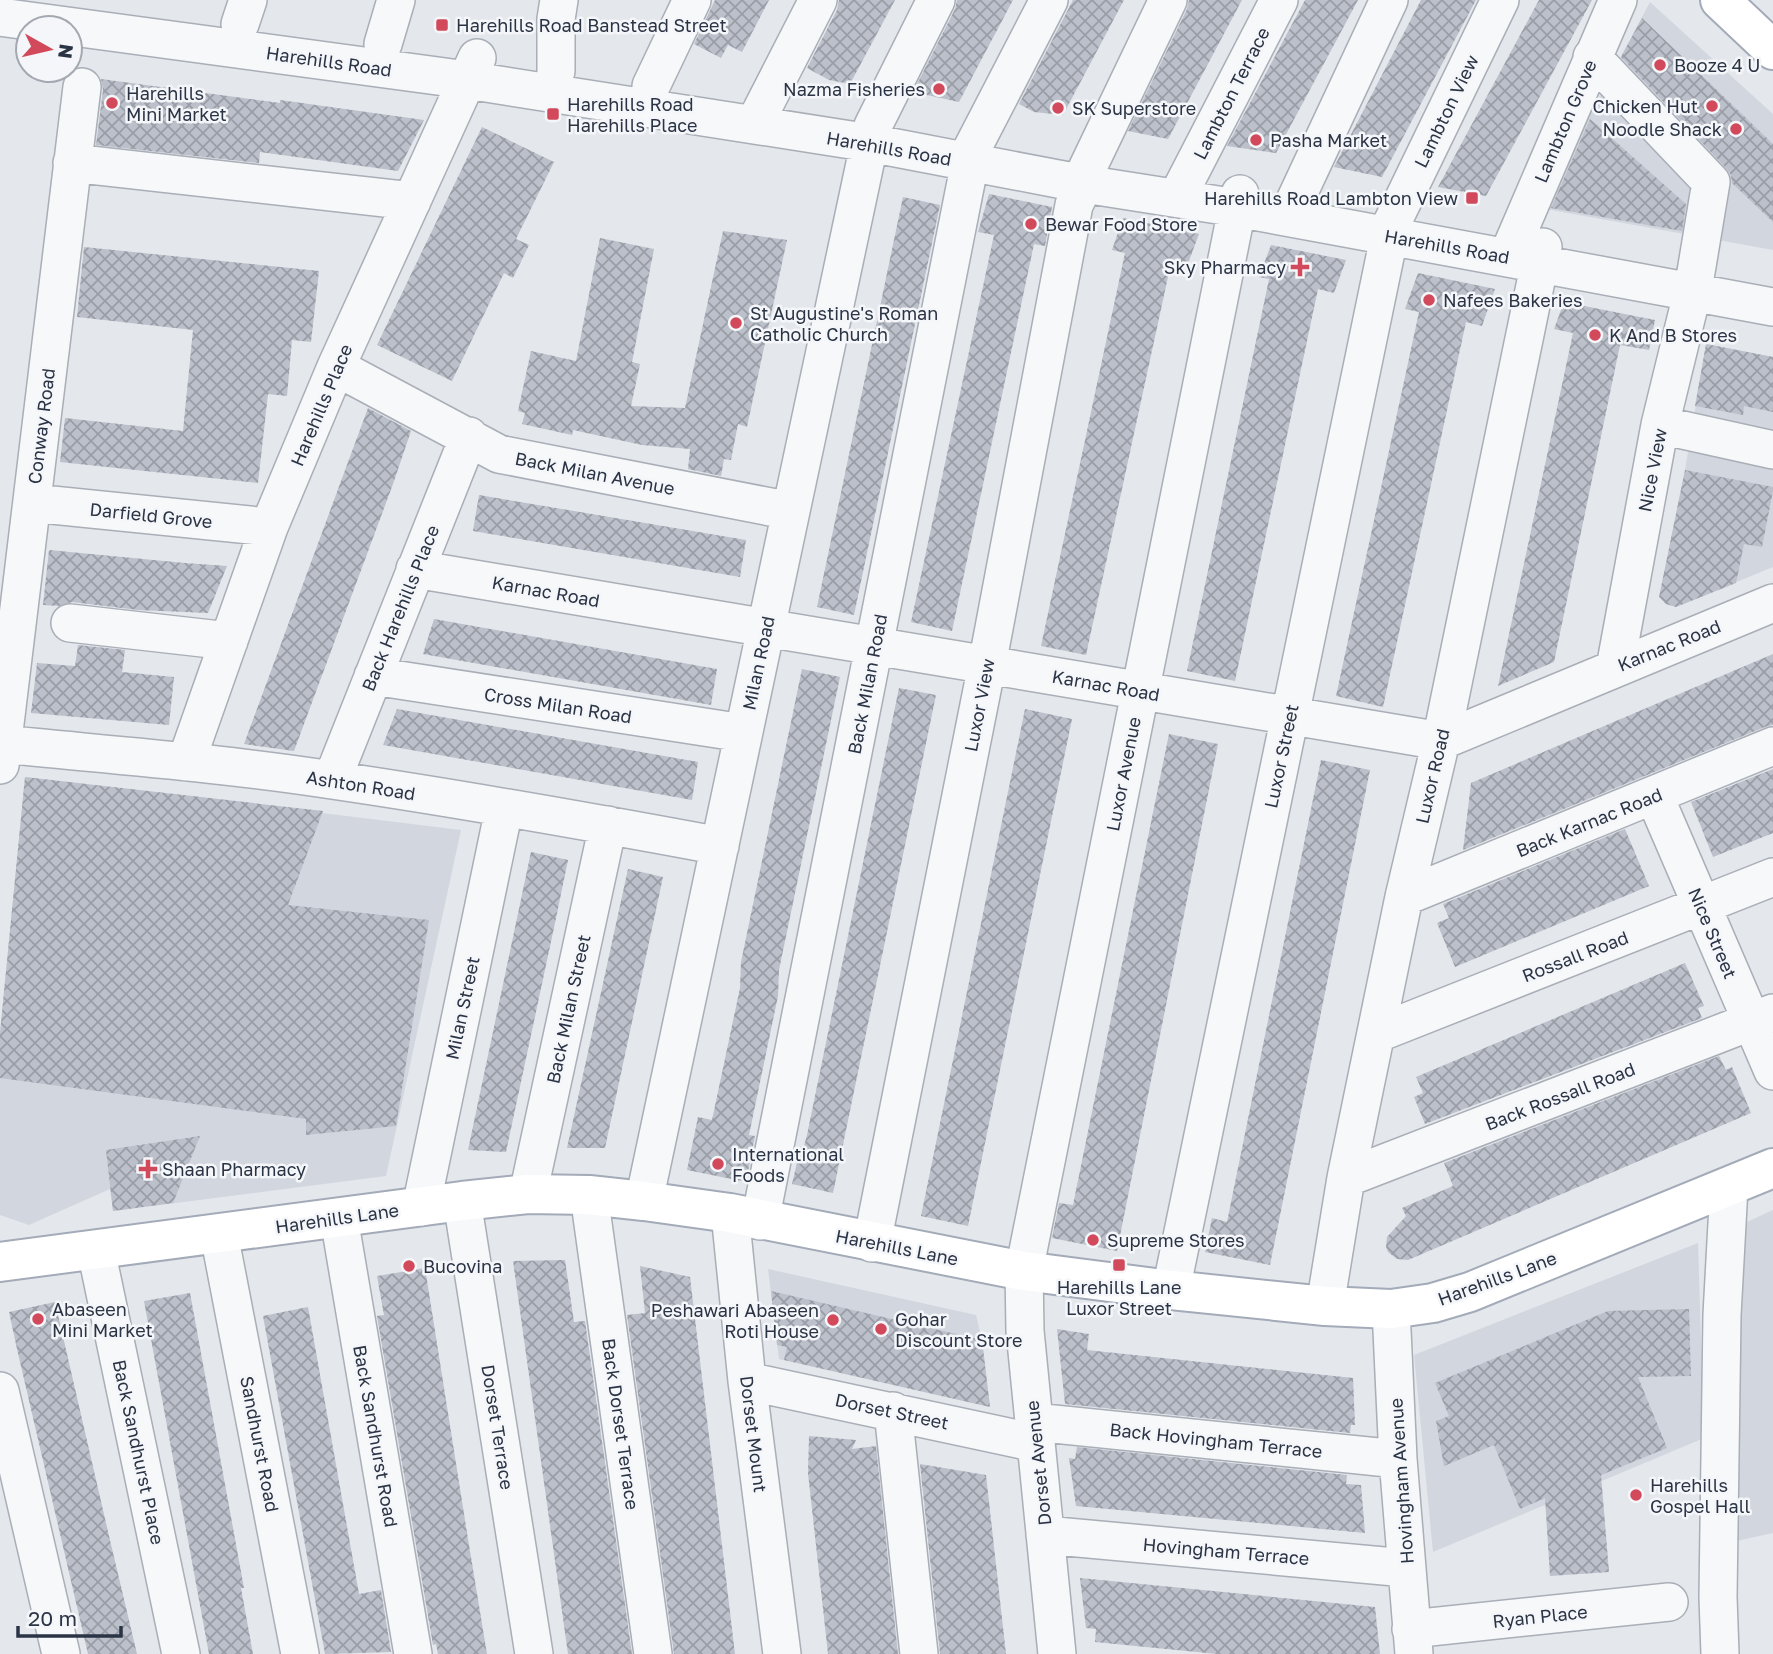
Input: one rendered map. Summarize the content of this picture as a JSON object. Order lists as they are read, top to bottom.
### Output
{
  "streets": {
    "main road": ["Harehills Lane"],
    "street": [
      "Harehills Road",
      "Lambton Terrace",
      "Lambton View",
      "Lambton Grove",
      "Harehills Place",
      "Conway Road",
      "Nice View",
      "Back Milan Avenue",
      "Darfield Grove",
      "Karnac Road",
      "Back Harehills Place",
      "Milan Road",
      "Back Milan Road",
      "Cross Milan Road",
      "Luxor View",
      "Luxor Street",
      "Luxor Avenue",
      "Luxor Road",
      "Ashton Road",
      "Back Karnac Road",
      "Nice Street",
      "Rossall Road",
      "Milan Street",
      "Back Milan Street",
      "Back Rossall Road",
      "Dorset Street",
      "Back Dorset Terrace",
      "Dorset Terrace",
      "Dorset Mount",
      "Back Sandhurst Road",
      "Back Hovingham Terrace",
      "Sandhurst Road",
      "Back Sandhurst Place",
      "Dorset Avenue",
      "Hovingham Avenue",
      "Hovingham Terrace",
      "Ryan Place"
    ]
  },
  "crossings": [
    ["Harehills Road", "Lambton Terrace"],
    ["Harehills Road", "Lambton View"],
    ["Harehills Road", "Lambton Grove"],
    ["Harehills Road", "Harehills Place"],
    ["Harehills Road", "Nice View"],
    ["Harehills Road", "Milan Road"],
    ["Harehills Road", "Back Milan Road"],
    ["Harehills Road", "Luxor View"],
    ["Harehills Road", "Luxor Street"],
    ["Harehills Road", "Luxor Avenue"],
    ["Harehills Road", "Luxor Road"],
    ["Lambton View", "Luxor Street"],
    ["Lambton Grove", "Nice View"],
    ["Lambton Grove", "Luxor Road"],
    ["Harehills Place", "Back Milan Avenue"],
    ["Harehills Place", "Darfield Grove"],
    ["Harehills Place", "Ashton Road"],
    ["Conway Road", "Darfield Grove"],
    ["Conway Road", "Ashton Road"],
    ["Nice View", "Karnac Road"],
    ["Back Milan Avenue", "Back Harehills Place"],
    ["Back Milan Avenue", "Milan Road"],
    ["Karnac Road", "Back Harehills Place"],
    ["Karnac Road", "Milan Road"],
    ["Karnac Road", "Back Milan Road"],
    ["Karnac Road", "Luxor View"],
    ["Karnac Road", "Luxor Street"],
    ["Karnac Road", "Luxor Avenue"],
    ["Karnac Road", "Luxor Road"],
    ["Back Harehills Place", "Cross Milan Road"],
    ["Back Harehills Place", "Ashton Road"],
    ["Milan Road", "Cross Milan Road"],
    ["Milan Road", "Ashton Road"],
    ["Milan Road", "Harehills Lane"],
    ["Back Milan Road", "Harehills Lane"],
    ["Back Milan Road", "Dorset Mount"],
    ["Luxor View", "Harehills Lane"],
    ["Luxor Street", "Harehills Lane"],
    ["Luxor Avenue", "Harehills Lane"],
    ["Luxor Avenue", "Dorset Avenue"],
    ["Luxor Road", "Back Karnac Road"],
    ["Luxor Road", "Rossall Road"],
    ["Luxor Road", "Back Rossall Road"],
    ["Luxor Road", "Harehills Lane"],
    ["Ashton Road", "Milan Street"],
    ["Ashton Road", "Back Milan Street"],
    ["Back Karnac Road", "Nice Street"],
    ["Nice Street", "Rossall Road"],
    ["Nice Street", "Back Rossall Road"],
    ["Milan Street", "Harehills Lane"],
    ["Back Milan Street", "Harehills Lane"],
    ["Harehills Lane", "Back Dorset Terrace"],
    ["Harehills Lane", "Dorset Terrace"],
    ["Harehills Lane", "Dorset Mount"],
    ["Harehills Lane", "Back Sandhurst Road"],
    ["Harehills Lane", "Sandhurst Road"],
    ["Harehills Lane", "Back Sandhurst Place"],
    ["Harehills Lane", "Dorset Avenue"],
    ["Harehills Lane", "Hovingham Avenue"],
    ["Dorset Street", "Dorset Mount"],
    ["Dorset Street", "Back Hovingham Terrace"],
    ["Dorset Street", "Dorset Avenue"],
    ["Back Hovingham Terrace", "Dorset Avenue"],
    ["Back Hovingham Terrace", "Hovingham Avenue"],
    ["Dorset Avenue", "Hovingham Terrace"],
    ["Hovingham Avenue", "Hovingham Terrace"],
    ["Hovingham Avenue", "Ryan Place"]
  ],
  "places": {
    "transit": [
      "Harehills Road Banstead Street",
      "Harehills Road Harehills Place",
      "Harehills Road Lambton View",
      "Harehills Lane Luxor Street"
    ],
    "other": [
      "Booze 4 U",
      "Nazma Fisheries",
      "Harehills Mini Market",
      "Chicken Hut",
      "SK Superstore",
      "Noodle Shack",
      "Pasha Market",
      "Bewar Food Store",
      "Nafees Bakeries",
      "St Augustine's Roman Catholic Church",
      "K And B Stores",
      "International Foods",
      "Supreme Stores",
      "Bucovina",
      "Abaseen Mini Market",
      "Peshawari Abaseen Roti House",
      "Gohar Discount Store",
      "Harehills Gospel Hall"
    ],
    "health": ["Sky Pharmacy", "Shaan Pharmacy"]
  },
  "scale_bar": "20 m",
  "north": "right"
}
